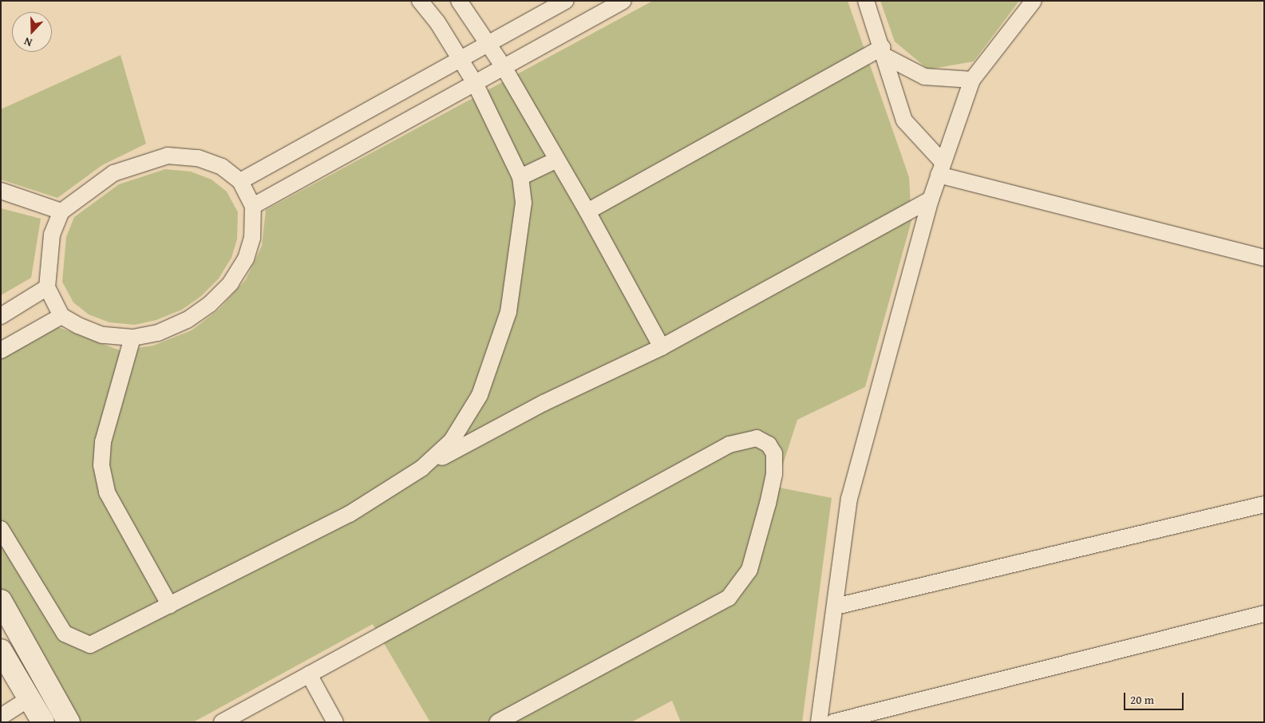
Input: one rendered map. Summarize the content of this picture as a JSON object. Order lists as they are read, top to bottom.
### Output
{
  "scale_bar": "20 m",
  "north": "bottom"
}
